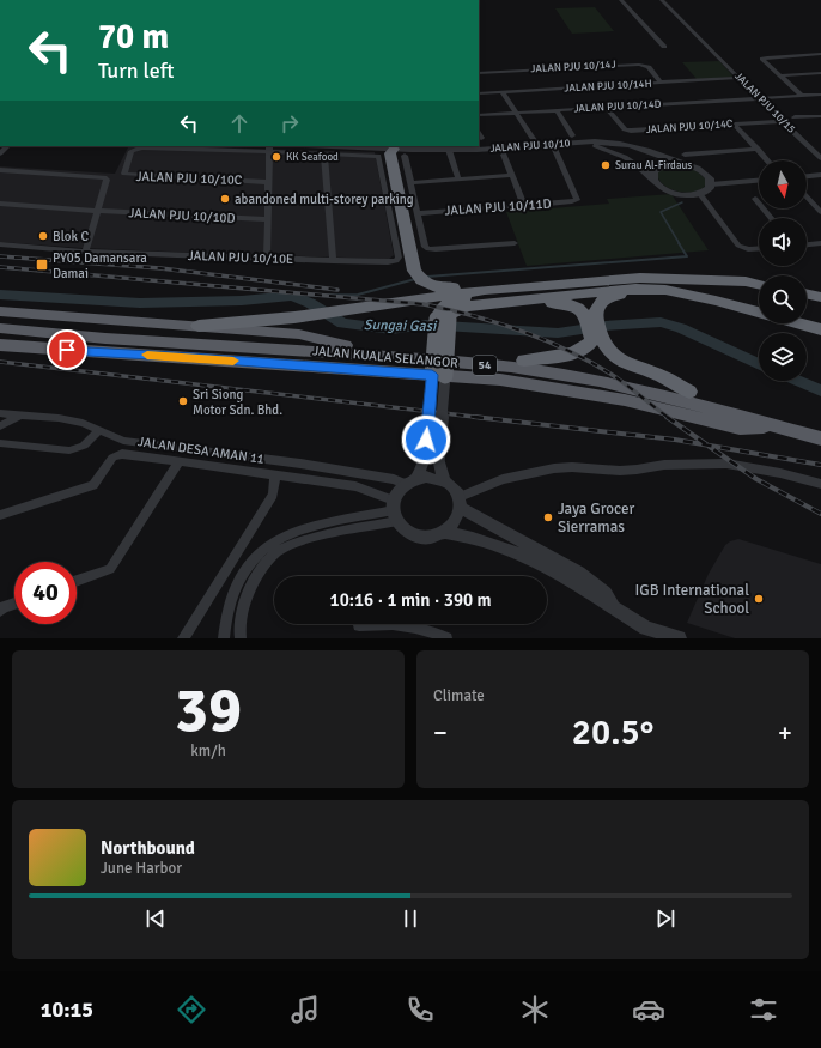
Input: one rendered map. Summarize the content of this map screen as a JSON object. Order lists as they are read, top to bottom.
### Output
{
  "streets": {
    "highway": ["JALAN KUALA SELANGOR", "54"],
    "street": [
      "JALAN PJU 10/14J",
      "JALAN PJU 10/14H",
      "JALAN PJU 10/15",
      "JALAN PJU 10/14D",
      "JALAN PJU 10/14C",
      "JALAN PJU 10/10",
      "JALAN PJU 10/10C",
      "JALAN PJU 10/11D",
      "JALAN PJU 10/10D",
      "JALAN PJU 10/10E",
      "JALAN DESA AMAN 11"
    ]
  },
  "crossings": [
    ["JALAN PJU 10/14J", "JALAN PJU 10/14H"],
    ["JALAN PJU 10/14H", "JALAN PJU 10/15"],
    ["JALAN PJU 10/15", "JALAN PJU 10/14D"],
    ["JALAN PJU 10/15", "JALAN PJU 10/14C"],
    ["JALAN PJU 10/14D", "JALAN PJU 10/14C"]
  ],
  "water": ["Sungai Gasi"],
  "places": {
    "other": [
      "KK Seafood",
      "Surau Al-Firdaus",
      "abandoned multi-storey parking",
      "Blok C",
      "Sri Siong Motor Sdn. Bhd.",
      "Jaya Grocer Sierramas",
      "IGB International School"
    ],
    "transit": ["PY05 Damansara Damai"]
  },
  "north": "bottom",
  "page": {
    "turn": ["70 m", "Turn left"],
    "limit": "40",
    "trip": "10:16 · 1 min · 390 m",
    "tile": [
      ["39", "km/h"],
      "Climate"
    ],
    "heat": ["−", "20.5°", "+"],
    "song": ["Northbound", "June Harbor"],
    "tabs": "10:15"
  }
}
